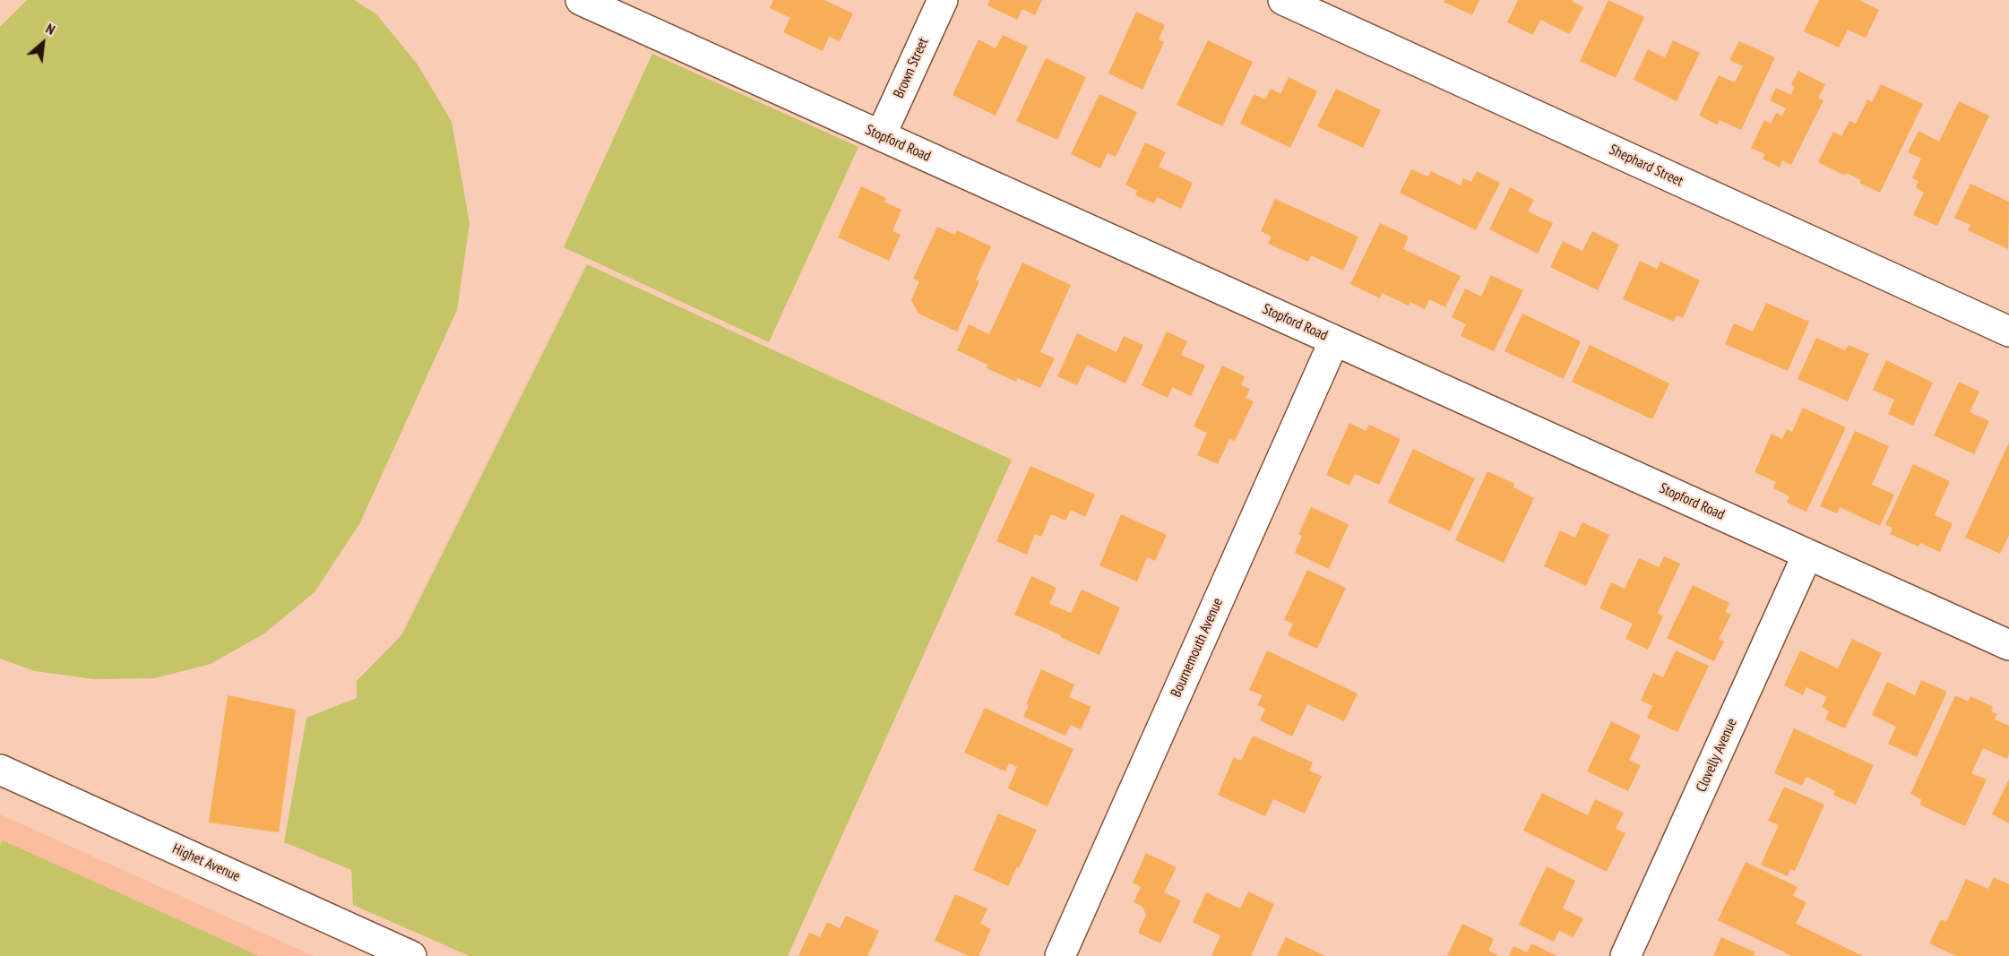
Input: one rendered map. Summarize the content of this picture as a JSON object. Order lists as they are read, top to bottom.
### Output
{
  "streets": {
    "street": [
      "Brown Street",
      "Stopford Road",
      "Shephard Street",
      "Bournemouth Avenue",
      "Clovelly Avenue",
      "Highet Avenue"
    ]
  },
  "crossings": [
    ["Brown Street", "Stopford Road"],
    ["Stopford Road", "Bournemouth Avenue"],
    ["Stopford Road", "Clovelly Avenue"]
  ],
  "north": "top right"
}
